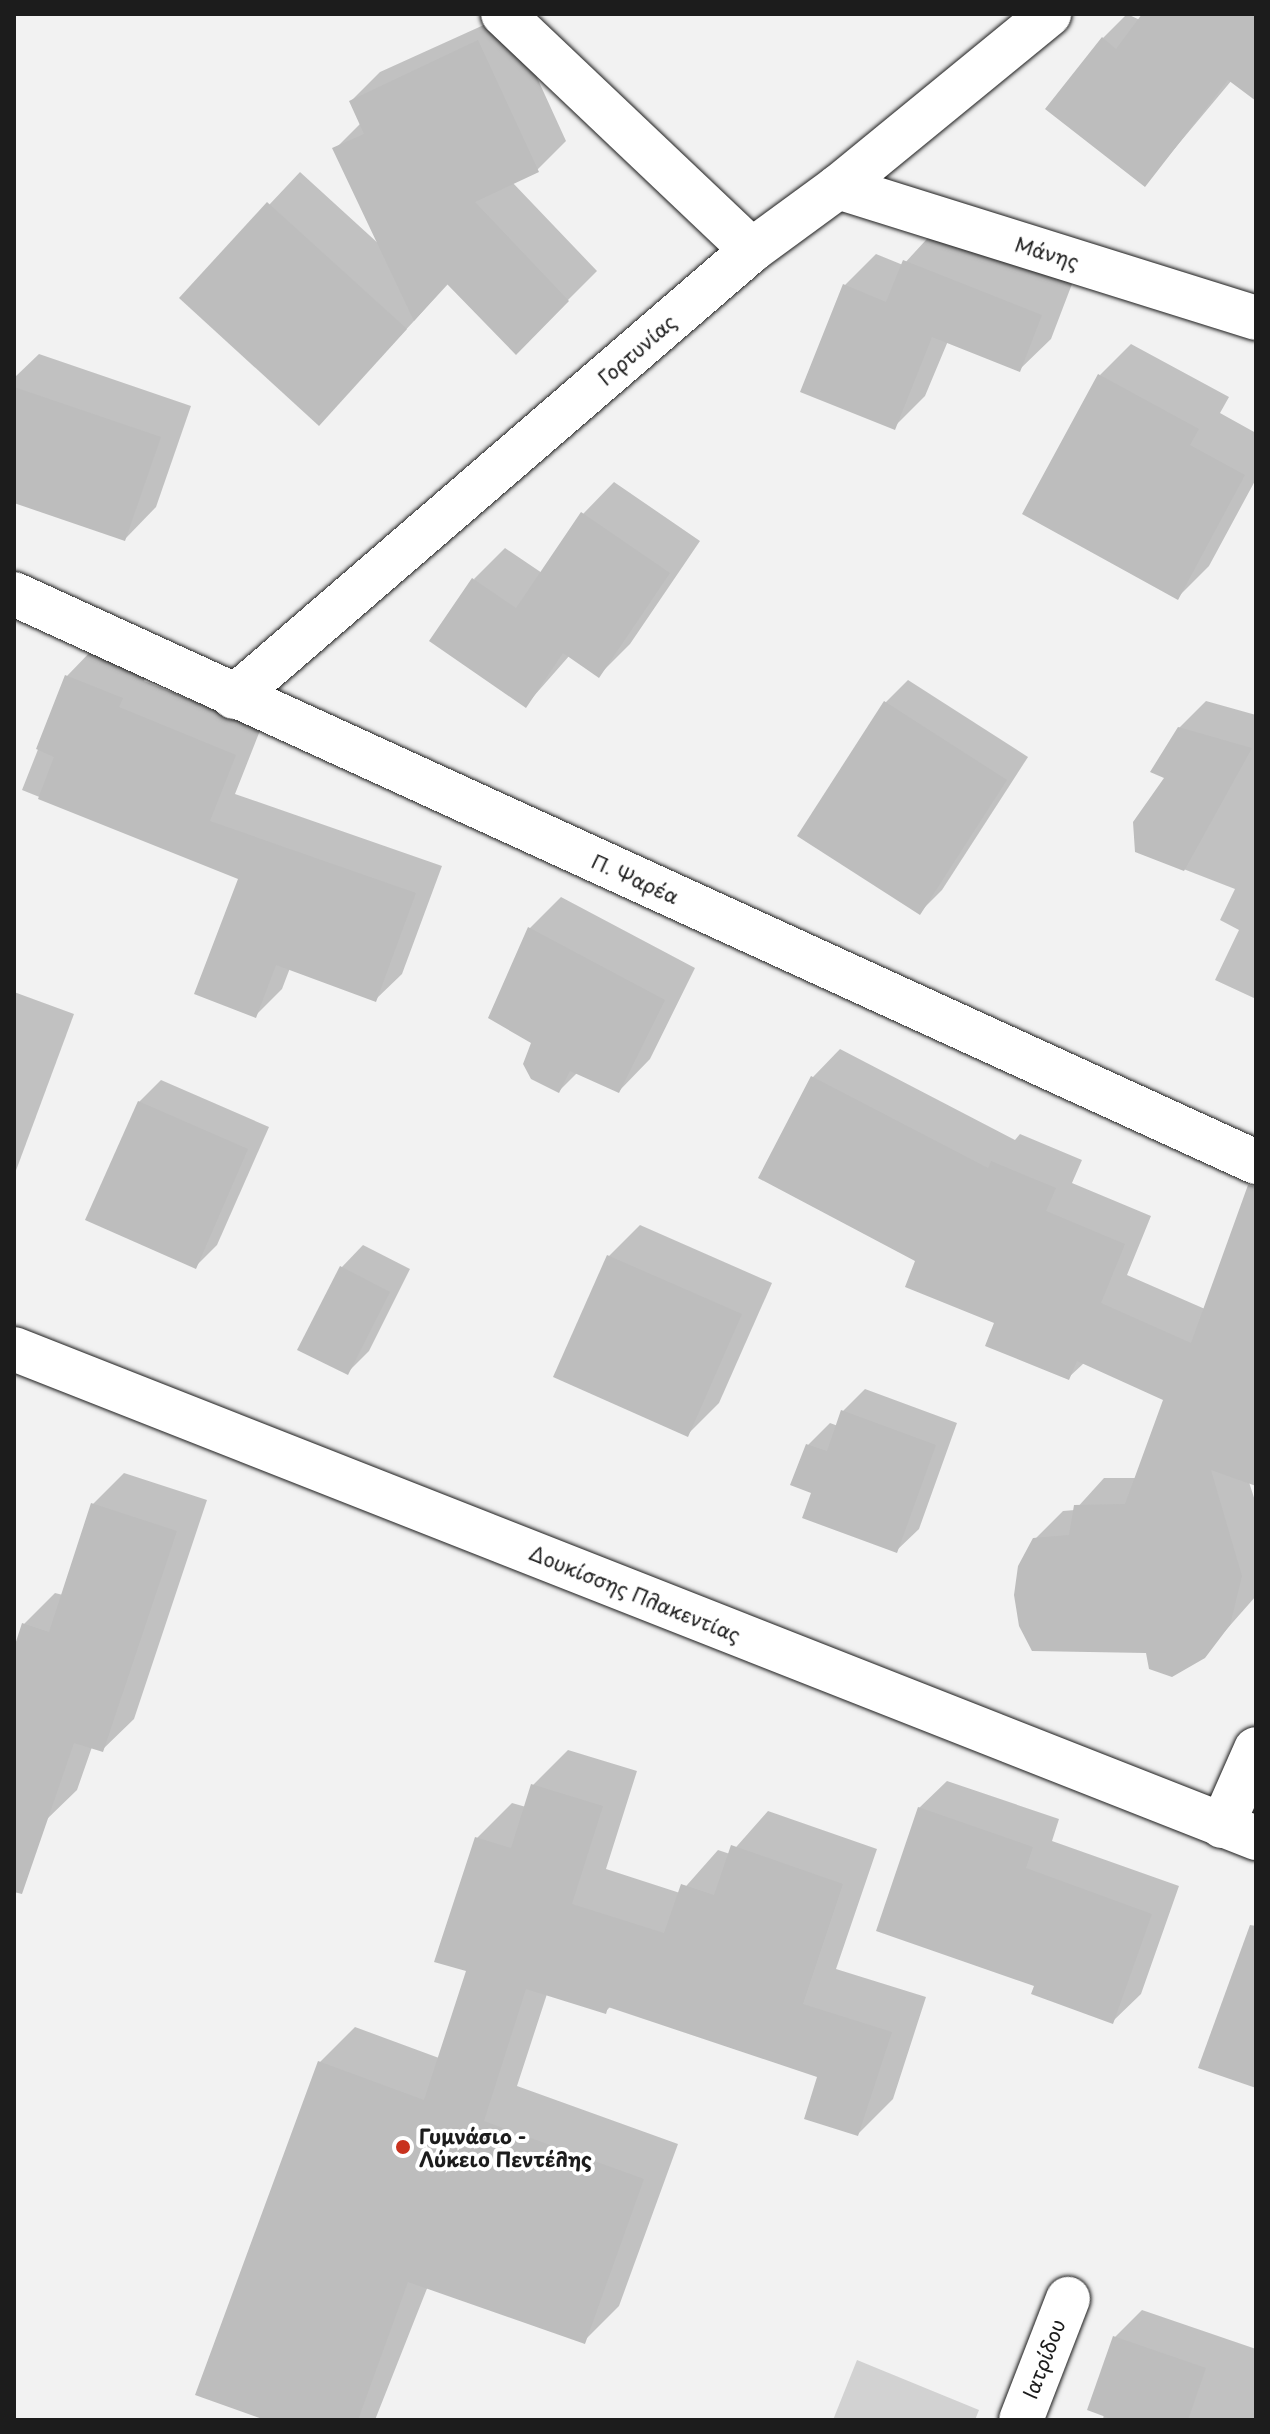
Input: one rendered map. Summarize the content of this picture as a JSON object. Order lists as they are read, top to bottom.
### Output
{
  "streets": {
    "street": [
      "Μάνης",
      "Γορτυνίας",
      "Π. Ψαρέα",
      "Δουκίσσης Πλακεντίας",
      "Ιατρίδου"
    ]
  },
  "crossings": [
    ["Μάνης", "Γορτυνίας"],
    ["Γορτυνίας", "Π. Ψαρέα"]
  ],
  "places": ["Γυμνάσιο - Λύκειο Πεντέλης"]
}
